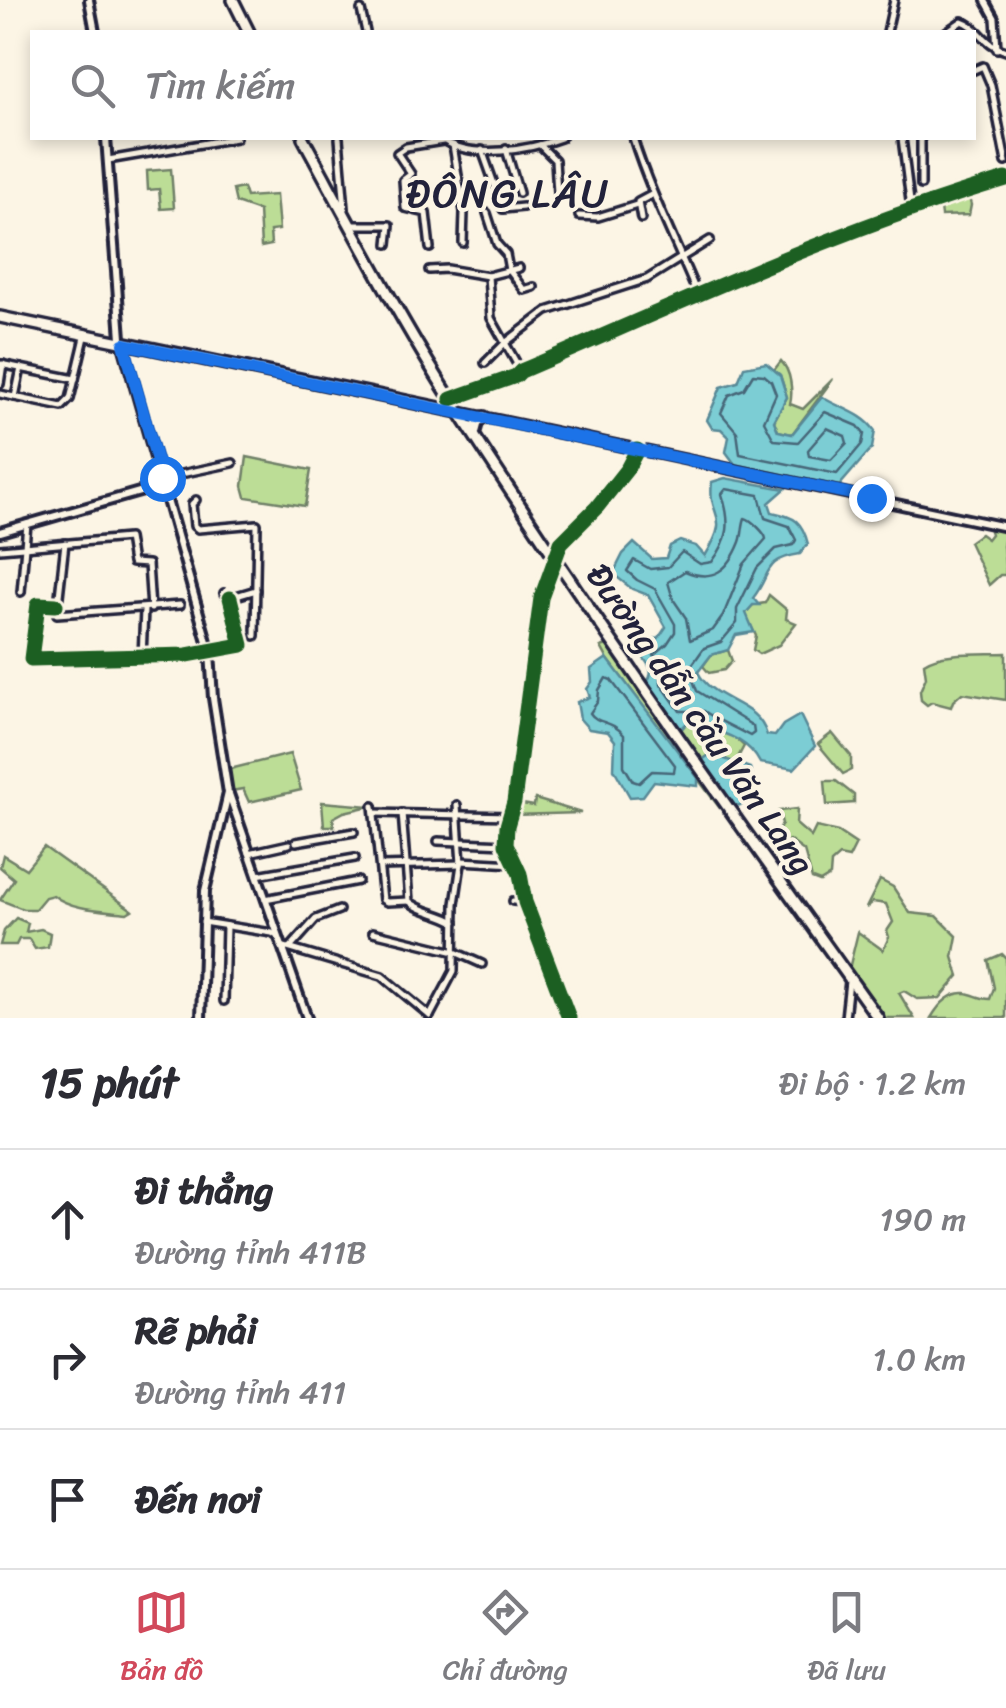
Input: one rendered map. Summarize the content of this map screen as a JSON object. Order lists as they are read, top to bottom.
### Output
{
  "streets": {
    "main road": ["Đường dẫn cầu Văn Lang"]
  },
  "districts": ["ĐÔNG LÂU"],
  "page": {
    "search": "Tìm kiếm",
    "heading": ["15 phút", "Đi bộ · 1.2 km"],
    "list": [
      ["Đi thẳng", "Đường tỉnh 411B", "190 m"],
      ["Rẽ phải", "Đường tỉnh 411", "1.0 km"],
      "Đến nơi"
    ],
    "nav": ["Bản đồ", "Chỉ đường", "Đã lưu"]
  }
}
